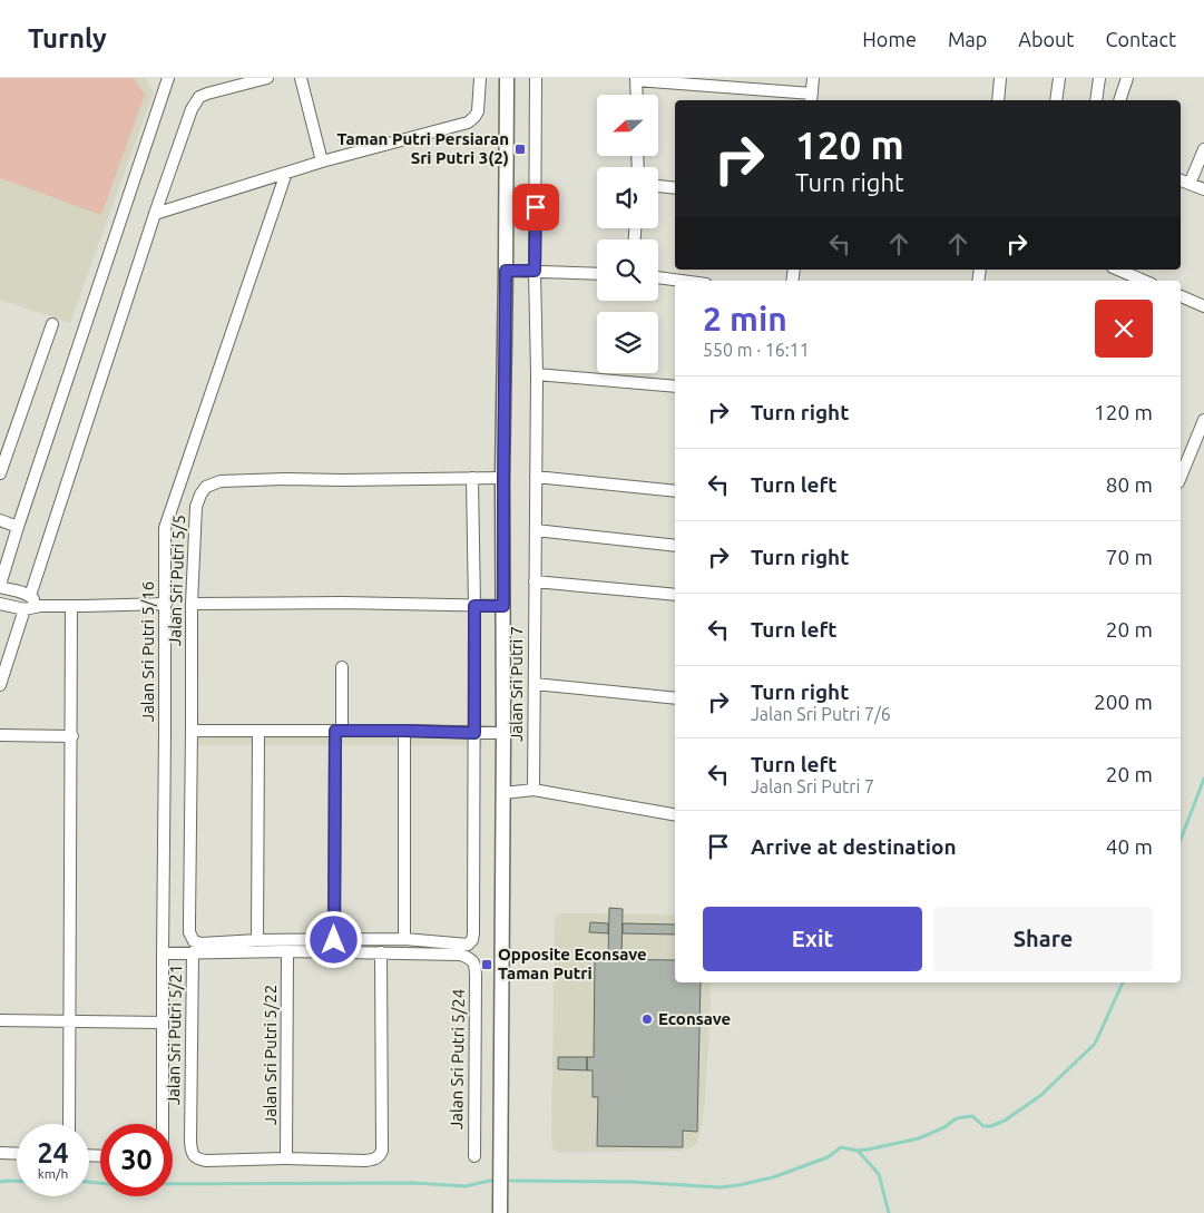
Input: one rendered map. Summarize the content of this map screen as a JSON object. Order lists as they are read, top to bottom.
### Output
{
  "streets": {
    "street": [
      "Jalan Sri Putri 5/5",
      "Jalan Sri Putri 5/16",
      "Jalan Sri Putri 7",
      "Jalan Sri Putri 5/21",
      "Jalan Sri Putri 5/22",
      "Jalan Sri Putri 5/24"
    ]
  },
  "crossings": [
    ["Jalan Sri Putri 5/5", "Jalan Sri Putri 5/21"],
    ["Jalan Sri Putri 5/21", "Jalan Sri Putri 5/22"]
  ],
  "places": {
    "transit": ["Taman Putri Persiaran Sri Putri 3(2)", "Opposite Econsave Taman Putri"],
    "other": ["Econsave"]
  },
  "north": "left",
  "page": {
    "header": "Turnly",
    "nav": [
      "Home",
      "Map",
      "About",
      "Contact"
    ],
    "turn": ["120 m", "Turn right"],
    "heading": ["2 min", "550 m · 16:11"],
    "list": [
      {
        "name": "Turn right",
        "value": "120 m"
      },
      {
        "name": "Turn left",
        "value": "80 m"
      },
      {
        "name": "Turn right",
        "value": "70 m"
      },
      {
        "name": "Turn left",
        "value": "20 m"
      },
      {
        "name": "Turn right",
        "note": "Jalan Sri Putri 7/6",
        "value": "200 m"
      },
      {
        "name": "Turn left",
        "note": "Jalan Sri Putri 7",
        "value": "20 m"
      },
      {
        "name": "Arrive at destination",
        "value": "40 m"
      }
    ],
    "buttons": ["Exit", "Share"],
    "speed": "24 km/h",
    "limit": "30"
  }
}
